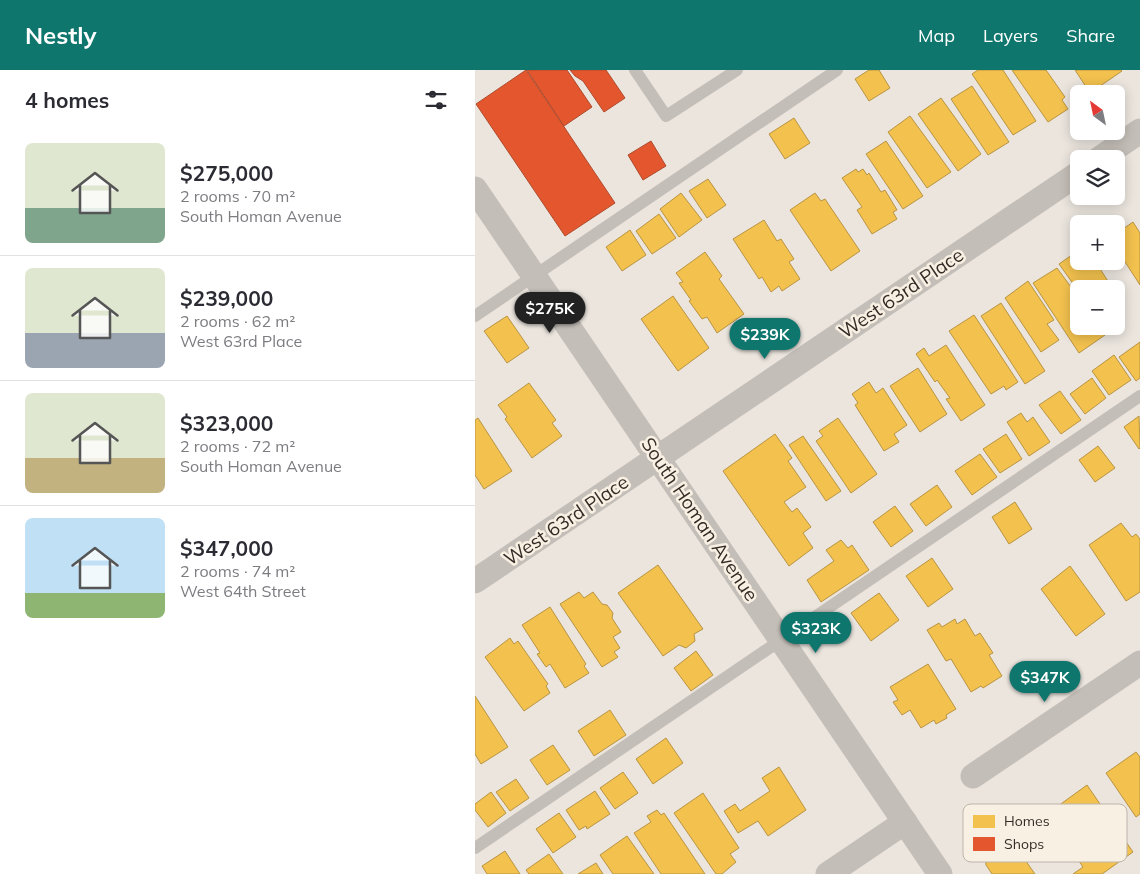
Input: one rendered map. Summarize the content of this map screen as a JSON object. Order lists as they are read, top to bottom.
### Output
{
  "streets": {
    "street": ["West 63rd Place", "South Homan Avenue"]
  },
  "crossings": [
    ["West 63rd Place", "South Homan Avenue"]
  ],
  "legend": ["Homes", "Shops"],
  "north": "top left",
  "page": {
    "header": "Nestly",
    "nav": ["Map", "Layers", "Share"],
    "heading": "4 homes",
    "map_buttons": ["+", "−"],
    "list": [
      {
        "name": "$275,000",
        "note": "2 rooms · 70 m² · South Homan Avenue"
      },
      {
        "name": "$239,000",
        "note": "2 rooms · 62 m² · West 63rd Place"
      },
      {
        "name": "$323,000",
        "note": "2 rooms · 72 m² · South Homan Avenue"
      },
      {
        "name": "$347,000",
        "note": "2 rooms · 74 m² · West 64th Street"
      }
    ],
    "price": [
      "$275K",
      "$239K",
      "$323K",
      "$347K"
    ]
  }
}
